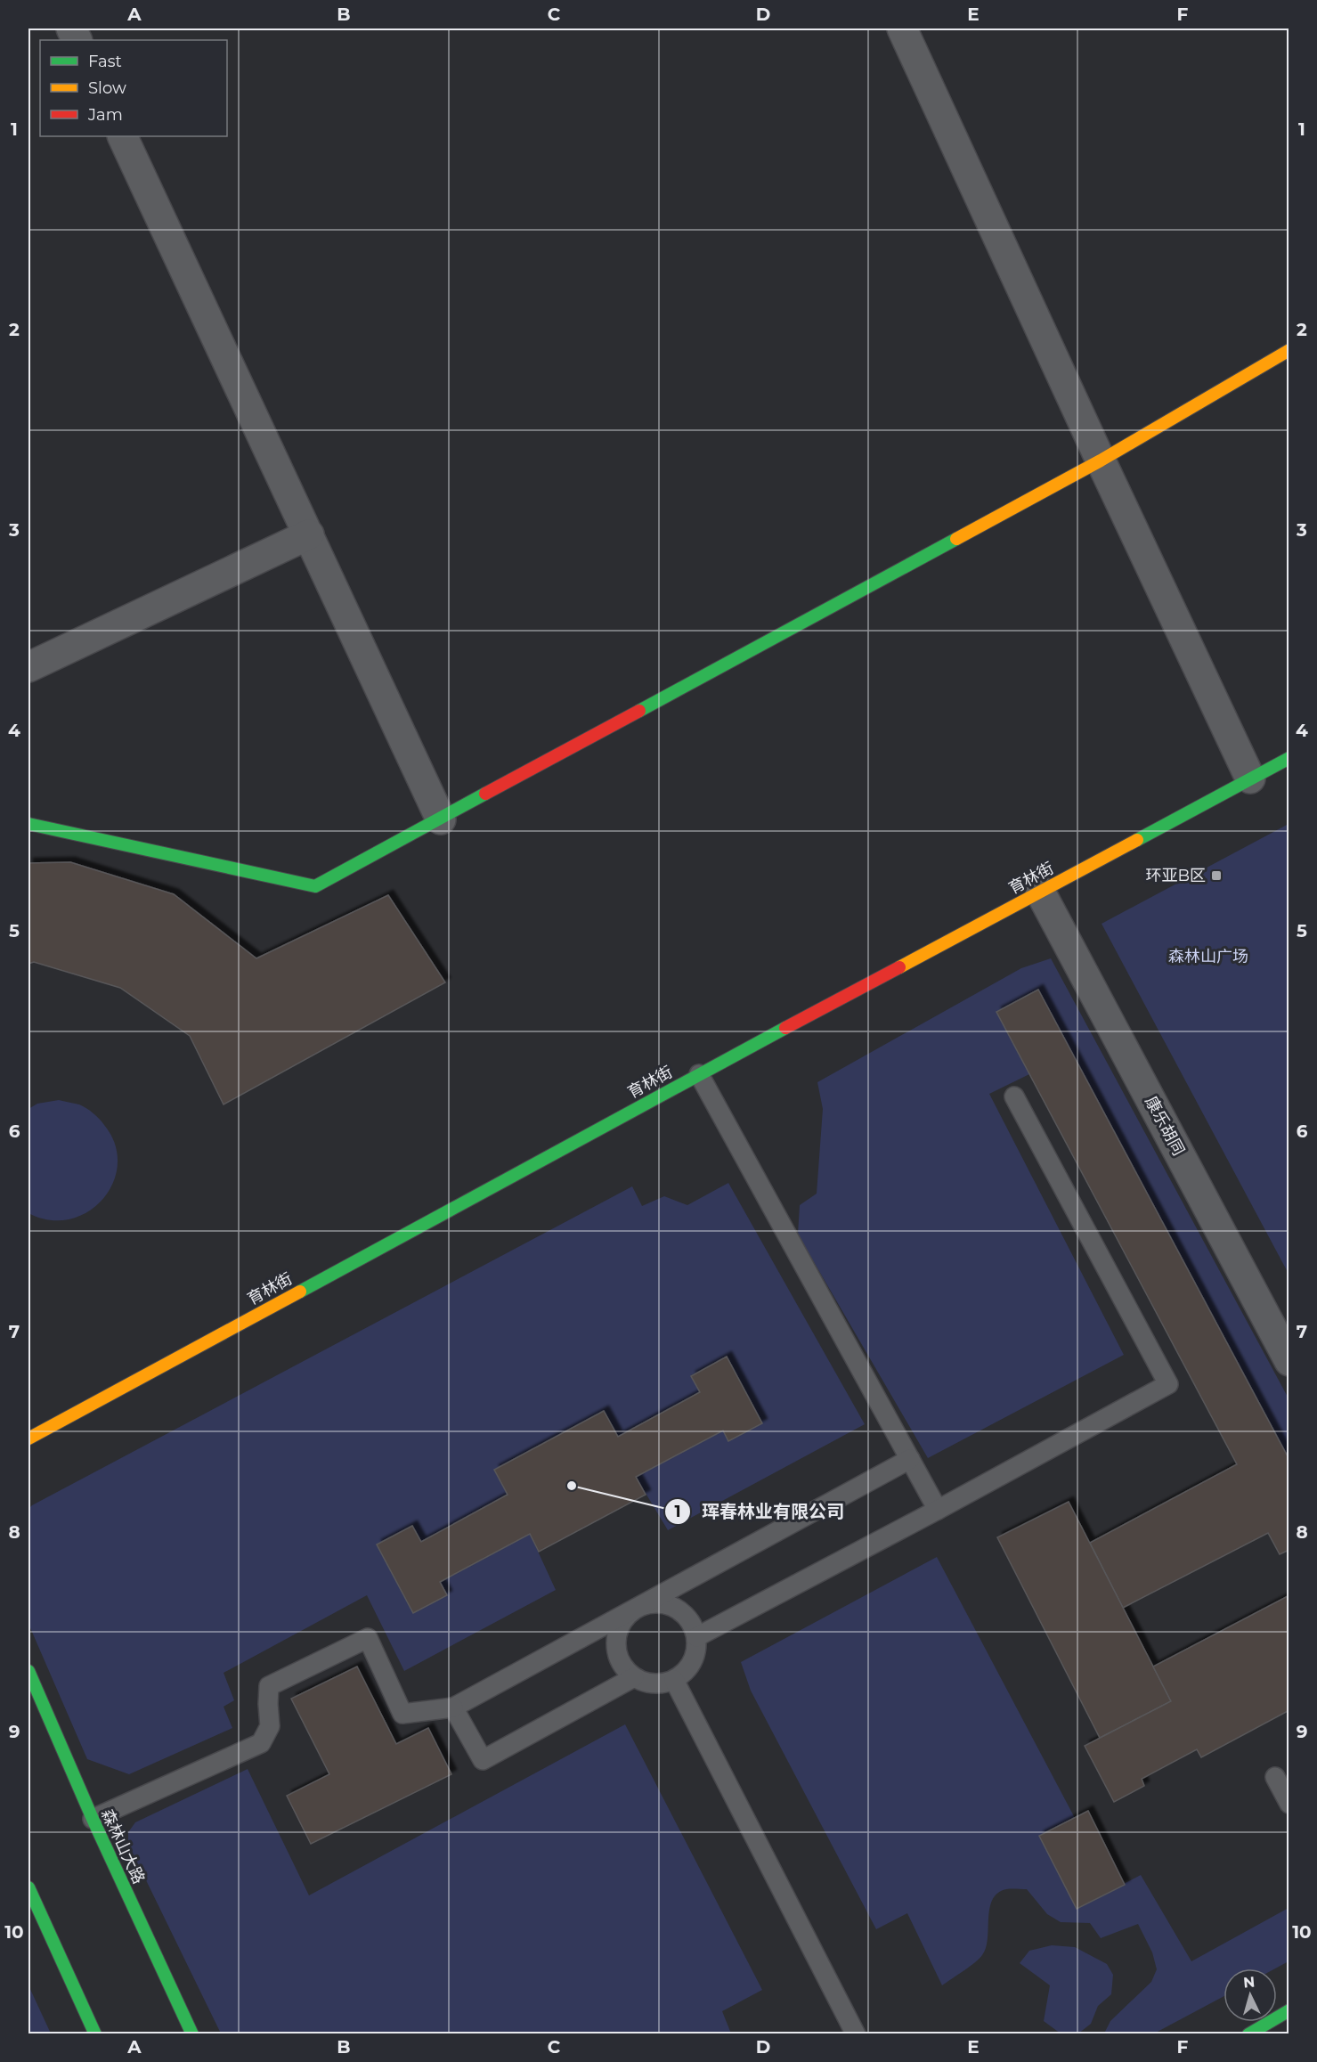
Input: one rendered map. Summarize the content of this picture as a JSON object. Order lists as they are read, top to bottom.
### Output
{
  "streets": {
    "street": ["育林街", "康乐胡同", "森林山大路"]
  },
  "crossings": [
    ["育林街", "康乐胡同"]
  ],
  "parks": ["森林山广场"],
  "places": {
    "transit": ["环亚B区"],
    "other": ["珲春林业有限公司"]
  },
  "legend": ["Fast", "Slow", "Jam"],
  "north": "top",
  "grid": {
    "columns": [
      "A",
      "B",
      "C",
      "D",
      "E",
      "F"
    ],
    "rows": [
      "1",
      "2",
      "3",
      "4",
      "5",
      "6",
      "7",
      "8",
      "9",
      "10"
    ]
  }
}
